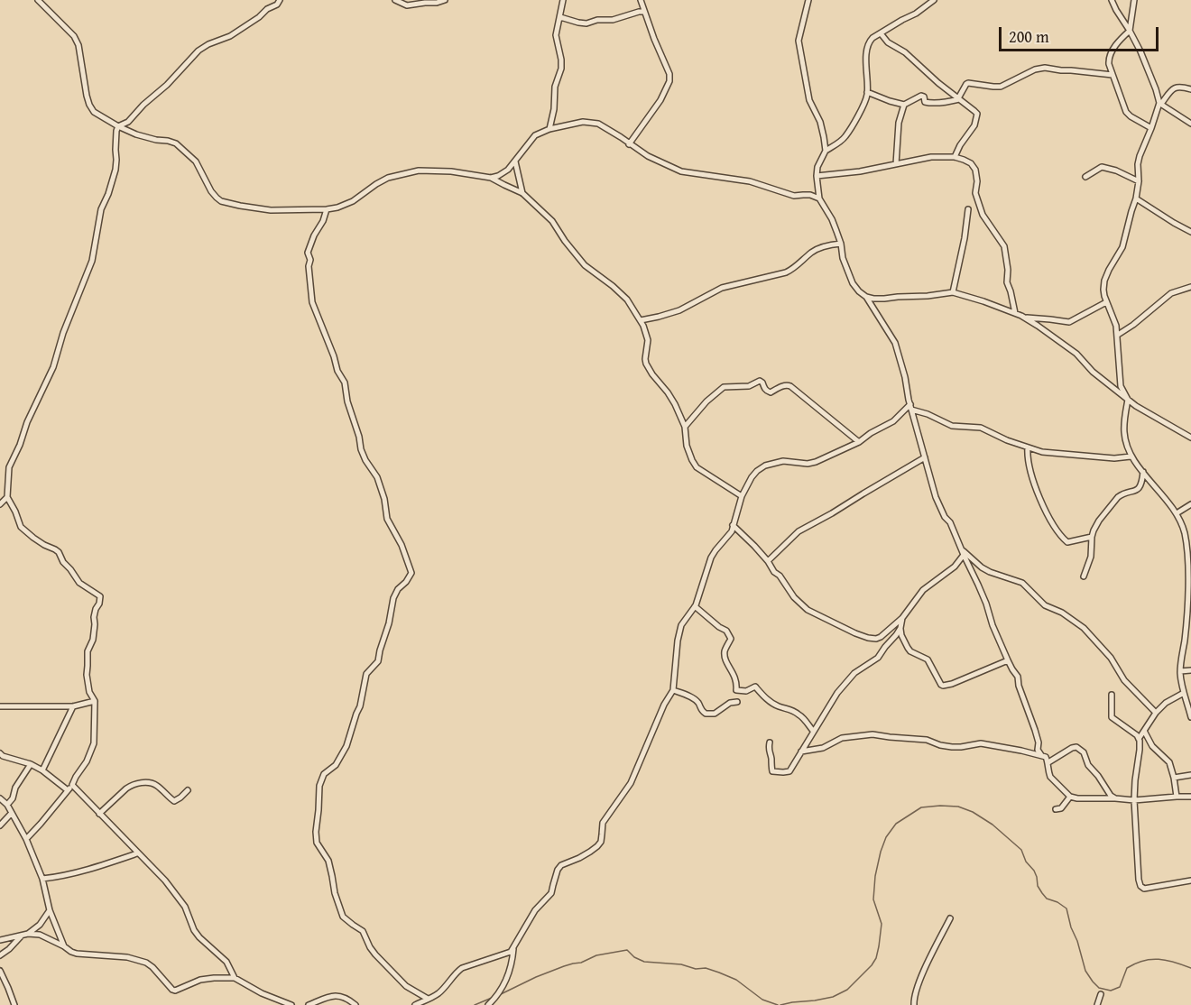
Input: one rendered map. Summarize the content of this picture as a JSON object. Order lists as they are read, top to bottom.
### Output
{
  "scale_bar": "200 m"
}
